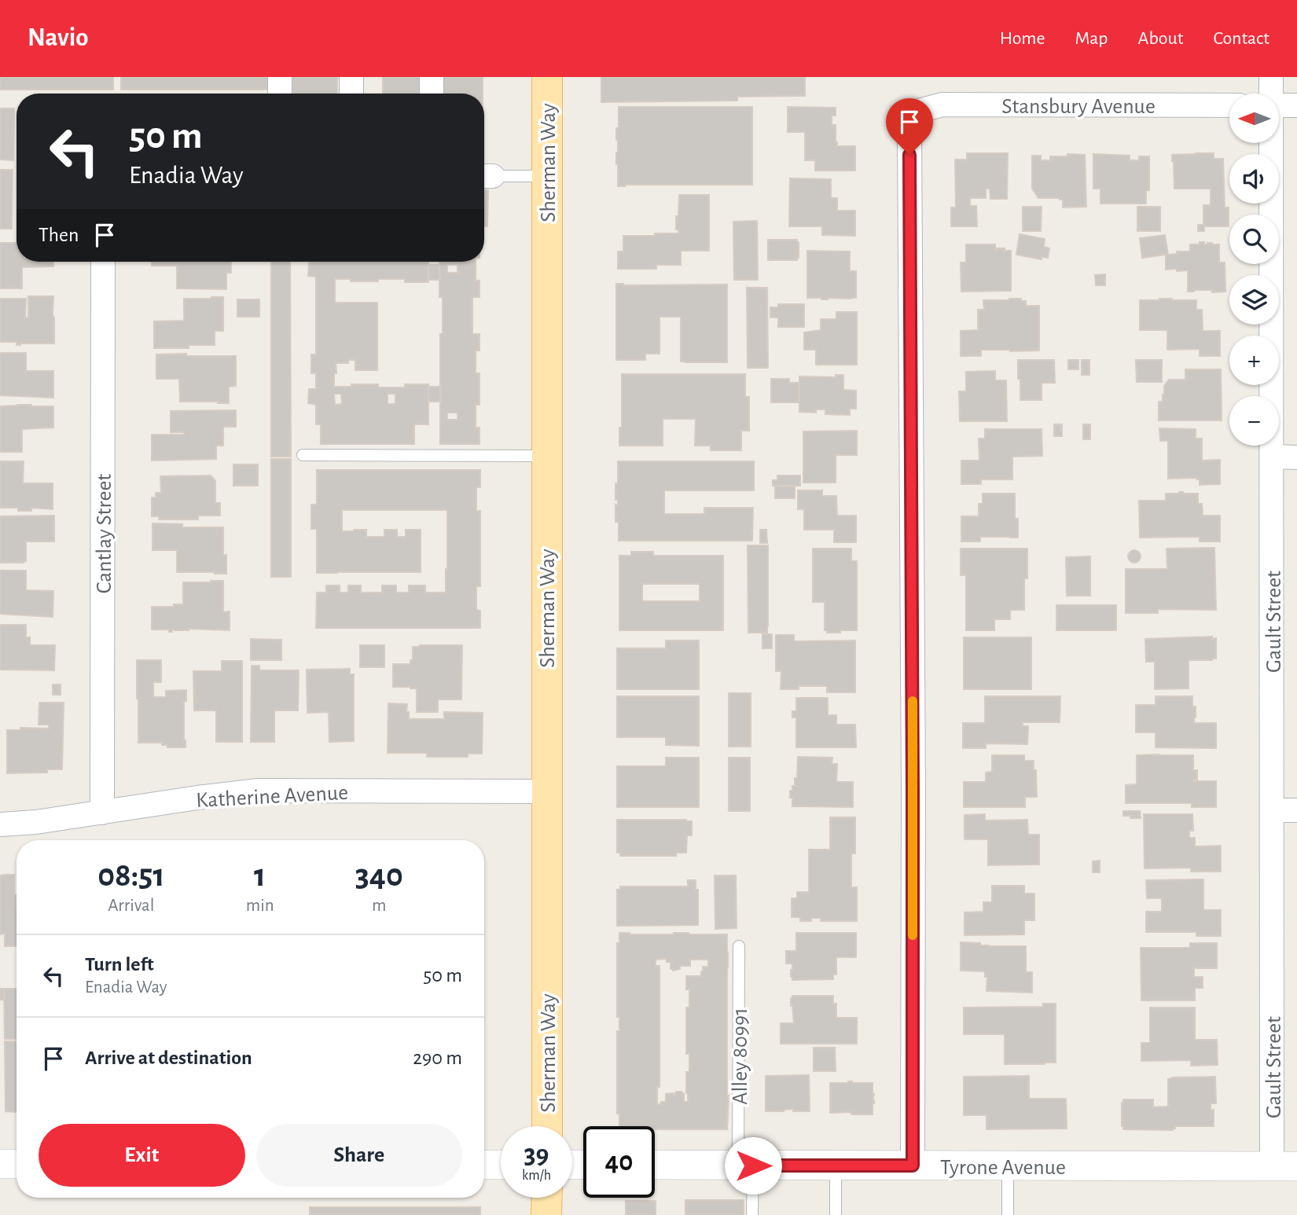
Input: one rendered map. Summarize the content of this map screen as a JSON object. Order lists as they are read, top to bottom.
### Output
{
  "streets": {
    "main road": ["Sherman Way"],
    "street": [
      "Stansbury Avenue",
      "Cantlay Street",
      "Gault Street",
      "Katherine Avenue",
      "Tyrone Avenue"
    ],
    "lane": ["Alley 80991"]
  },
  "crossings": [
    ["Stansbury Avenue", "Tyrone Avenue"],
    ["Sherman Way", "Katherine Avenue"],
    ["Cantlay Street", "Katherine Avenue"],
    ["Gault Street", "Tyrone Avenue"],
    ["Alley 80991", "Tyrone Avenue"]
  ],
  "north": "left",
  "page": {
    "header": "Navio",
    "nav": [
      "Home",
      "Map",
      "About",
      "Contact"
    ],
    "map_buttons": ["+", "−"],
    "turn": ["50 m", "Enadia Way"],
    "then": "Then",
    "eta": [
      "08:51",
      "Arrival",
      "1",
      "min",
      "340",
      "m"
    ],
    "list": [
      {
        "name": "Turn left",
        "note": "Enadia Way",
        "value": "50 m"
      },
      {
        "name": "Arrive at destination",
        "value": "290 m"
      }
    ],
    "buttons": ["Exit", "Share"],
    "speed": "39 km/h",
    "limit": "40"
  }
}
